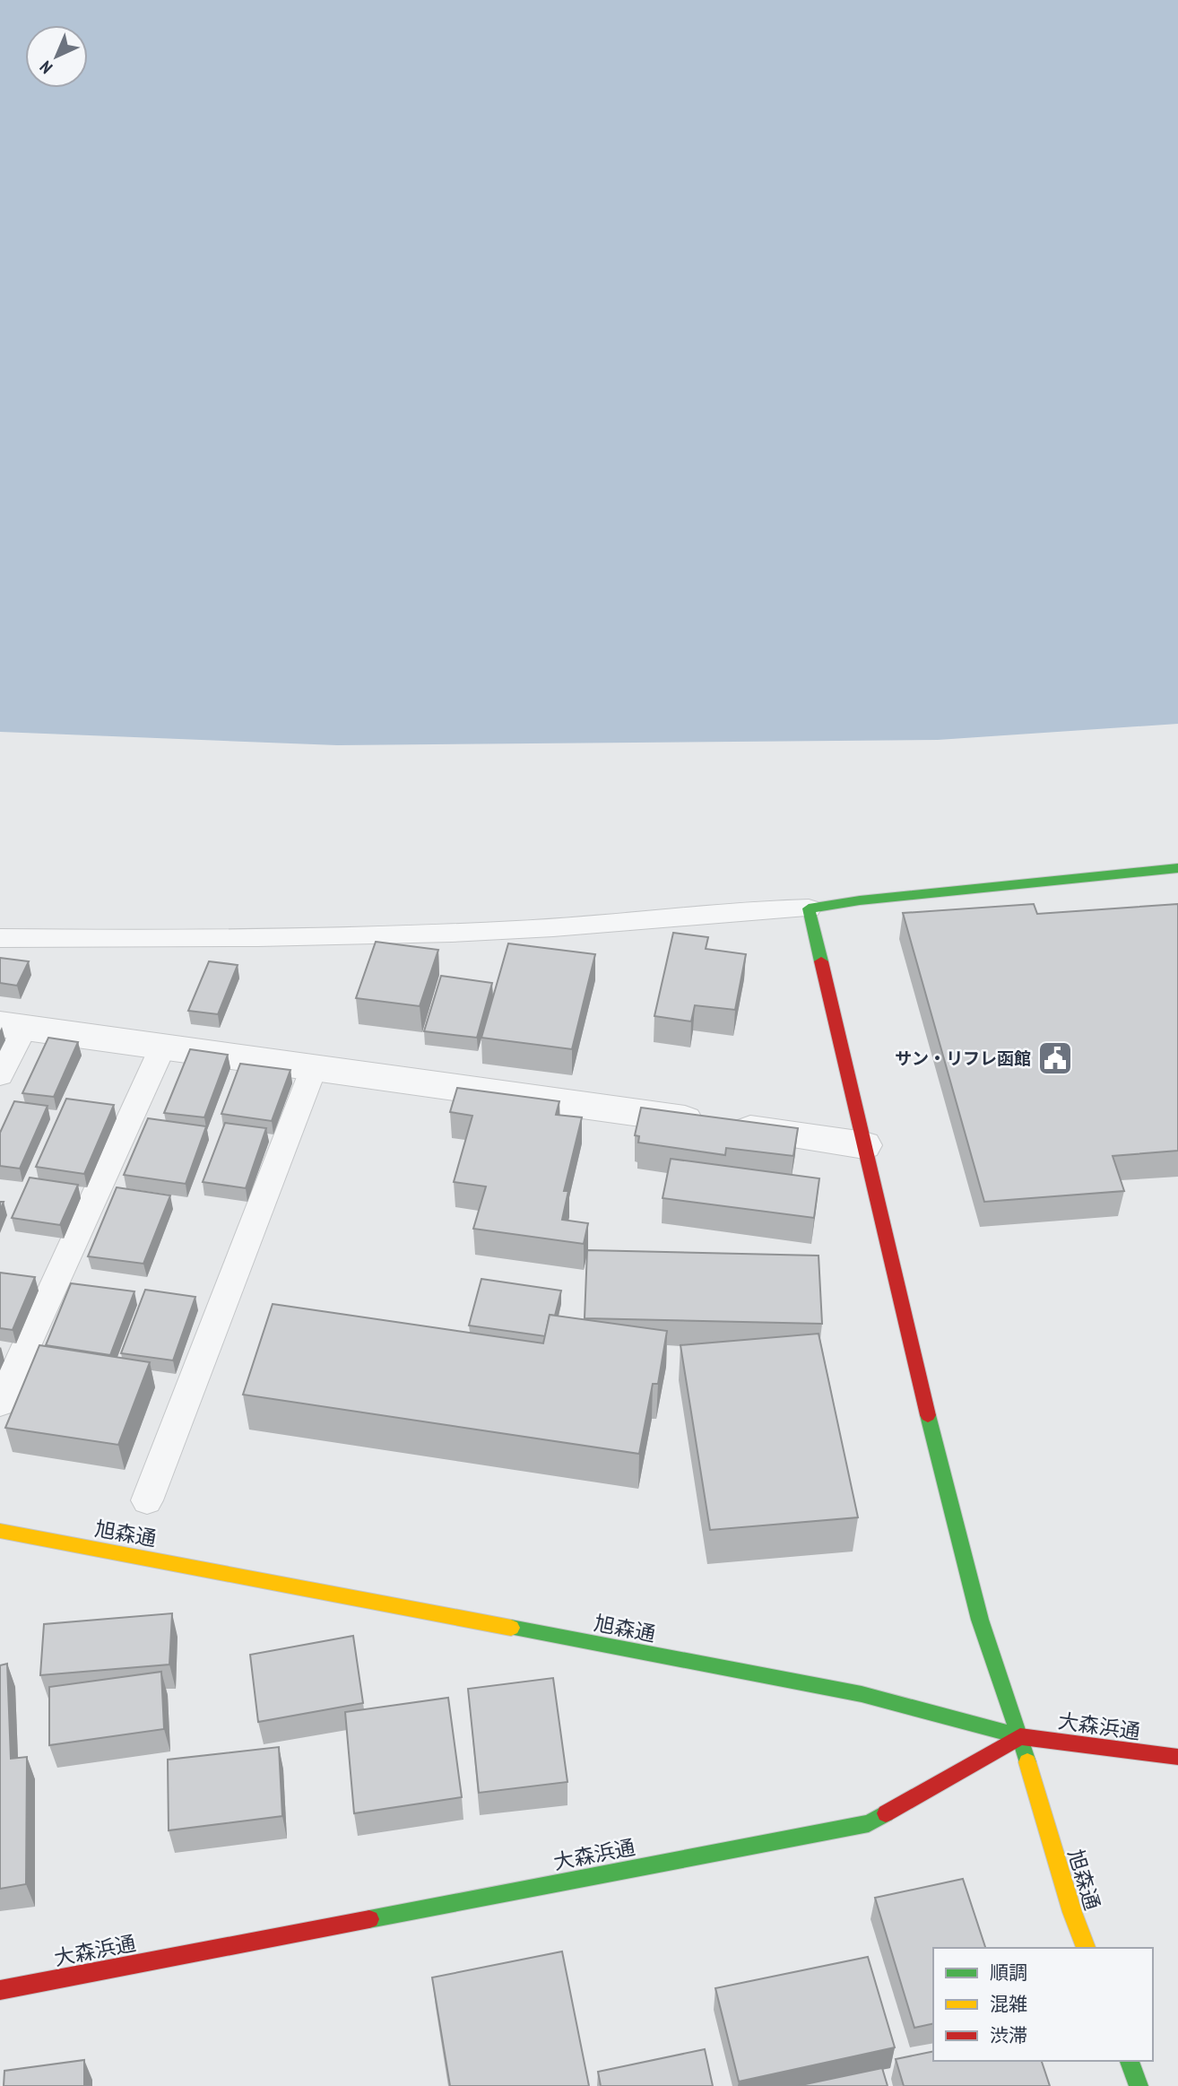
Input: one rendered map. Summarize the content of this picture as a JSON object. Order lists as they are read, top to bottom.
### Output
{
  "streets": {
    "street": ["旭森通", "大森浜通"]
  },
  "crossings": [
    ["旭森通", "大森浜通"]
  ],
  "places": {
    "public building": ["サン・リフレ函館"]
  },
  "legend": ["順調", "混雑", "渋滞"],
  "north": "bottom left"
}
